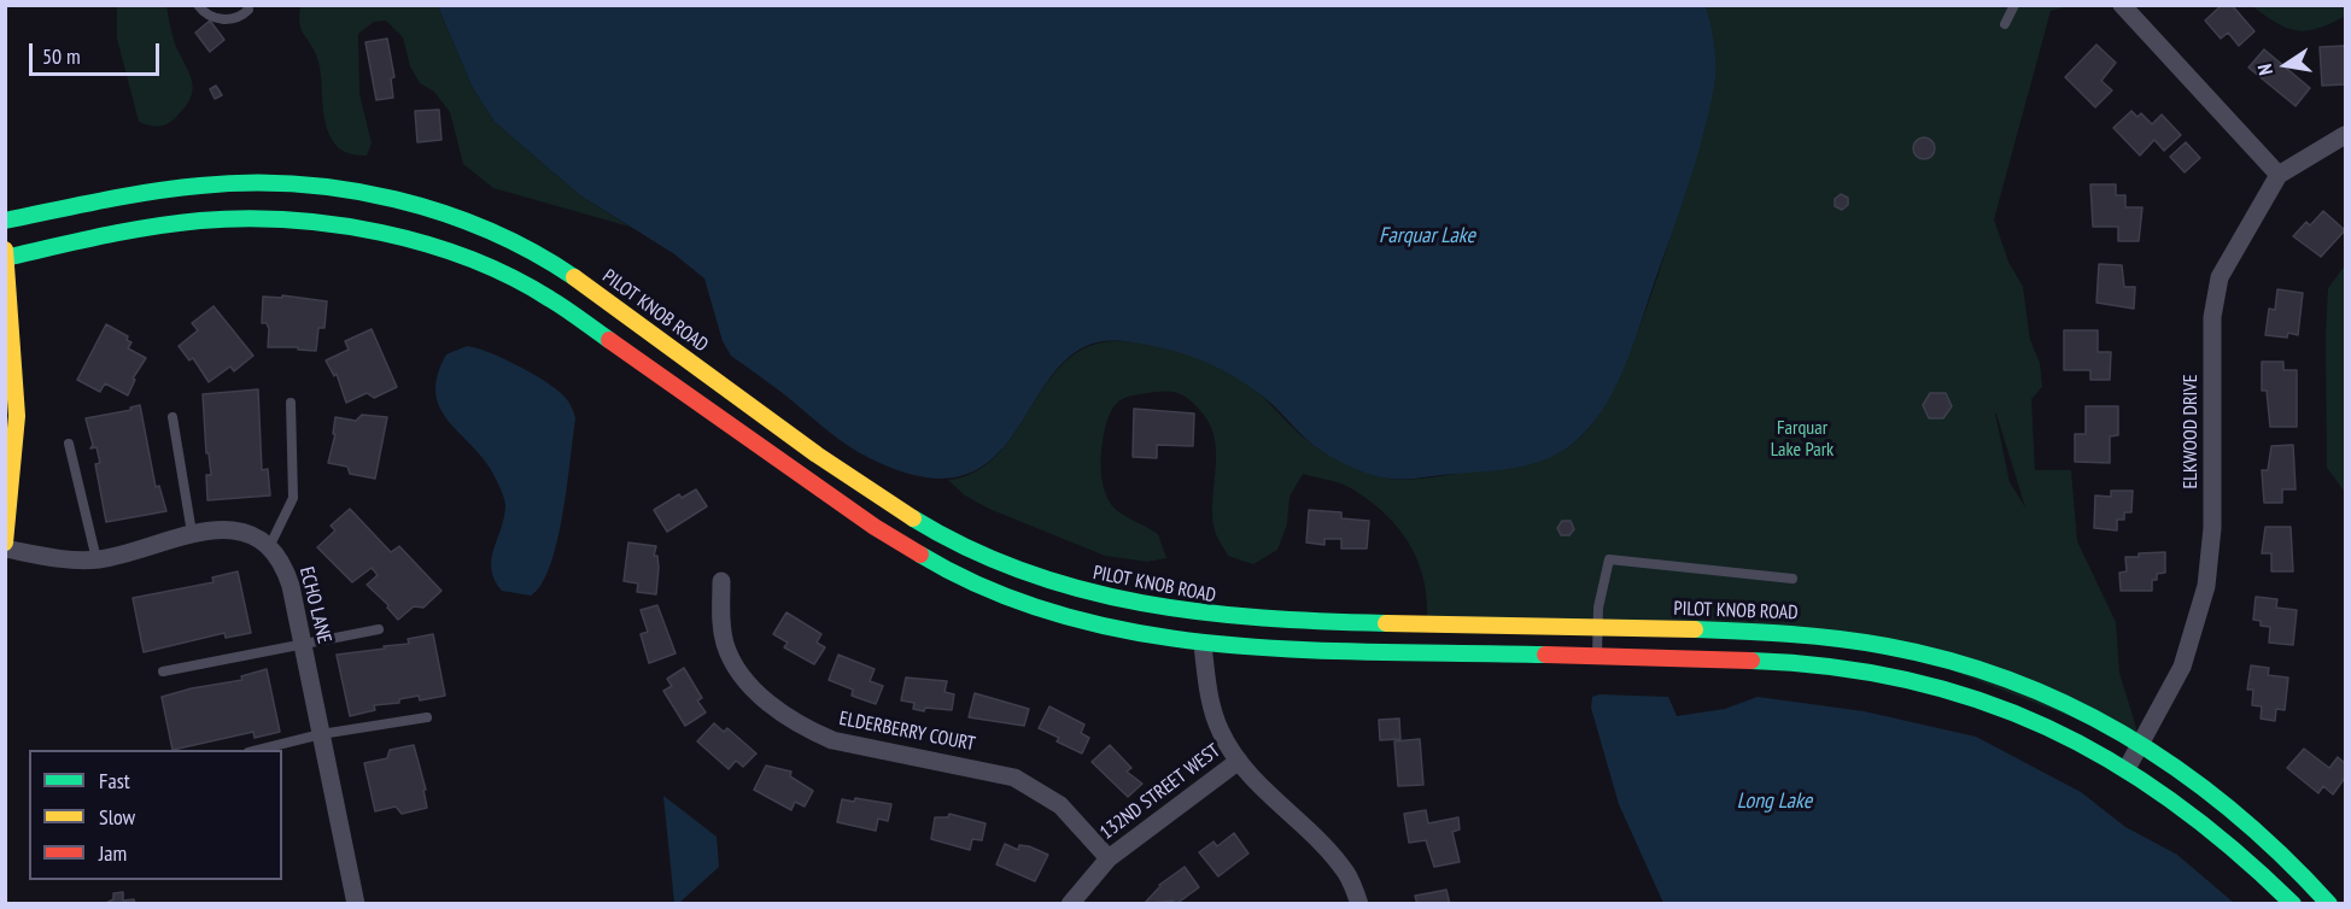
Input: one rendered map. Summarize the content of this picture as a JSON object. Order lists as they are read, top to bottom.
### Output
{
  "streets": {
    "main road": ["PILOT KNOB ROAD"],
    "street": [
      "ELKWOOD DRIVE",
      "ECHO LANE",
      "ELDERBERRY COURT",
      "132ND STREET WEST"
    ]
  },
  "crossings": [
    ["PILOT KNOB ROAD", "ELKWOOD DRIVE"],
    ["ELDERBERRY COURT", "132ND STREET WEST"]
  ],
  "water": ["Farquar Lake", "Long Lake"],
  "parks": ["Farquar Lake Park"],
  "legend": ["Fast", "Slow", "Jam"],
  "scale_bar": "50 m",
  "north": "left"
}
